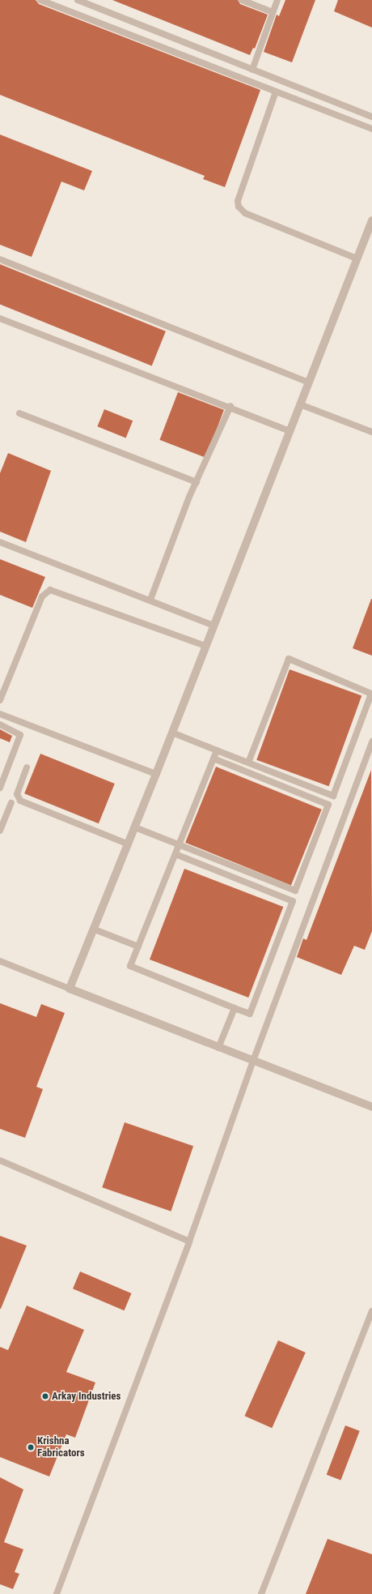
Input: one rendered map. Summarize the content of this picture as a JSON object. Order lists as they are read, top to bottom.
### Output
{
  "places": ["Arkay Industries", "Krishna Fabricators"]
}
